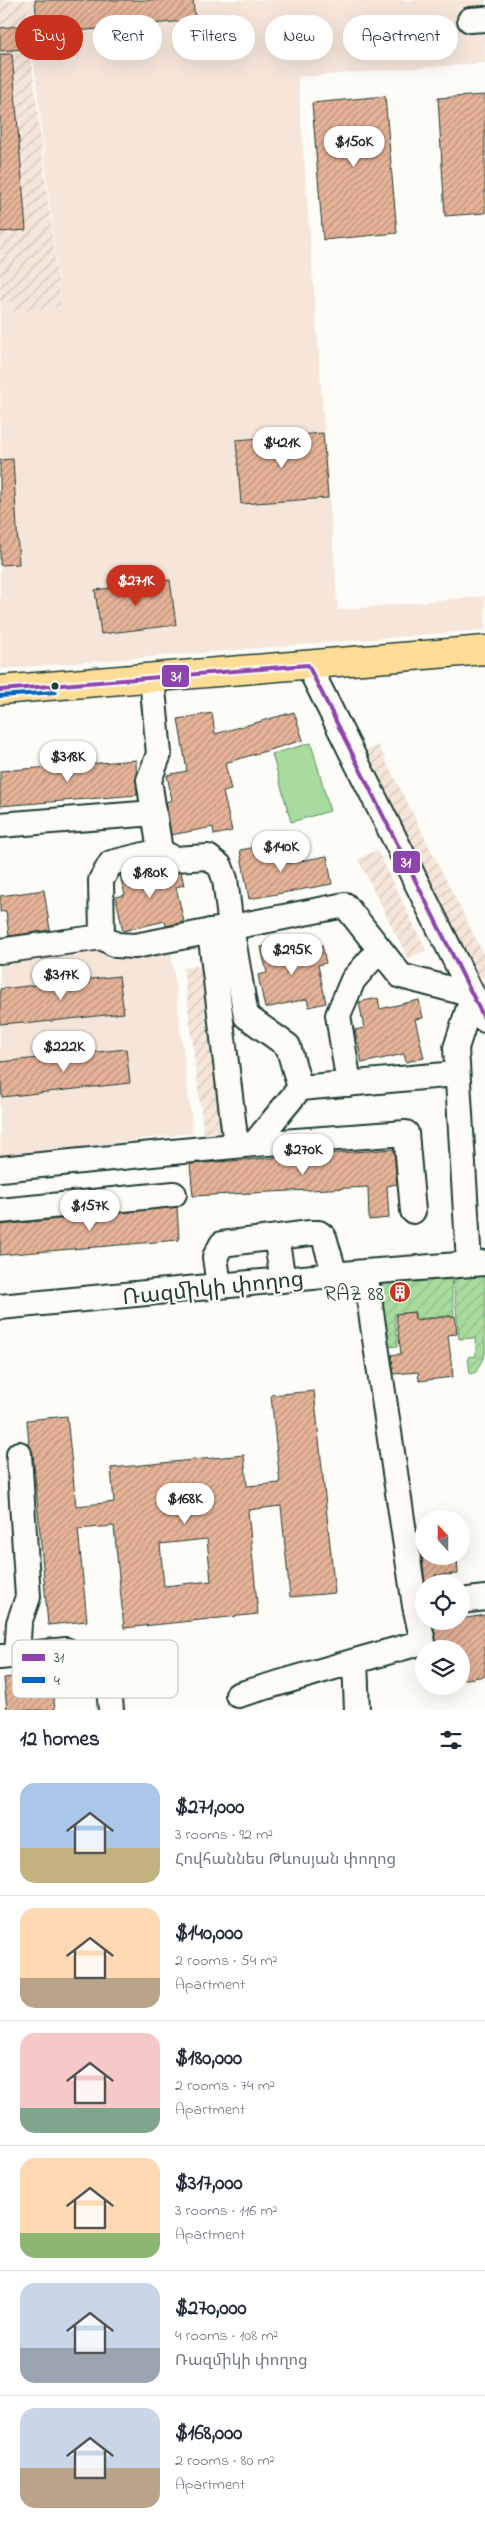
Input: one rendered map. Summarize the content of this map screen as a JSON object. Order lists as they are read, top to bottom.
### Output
{
  "streets": {
    "street": ["Ռազմիկի փողոց"]
  },
  "places": {
    "building": ["RAZ 88"]
  },
  "lines": ["transit line 31", "transit line 4"],
  "legend": ["31", "4"],
  "north": "top",
  "page": {
    "chip": [
      "Buy",
      "Rent",
      "Filters",
      "New",
      "Apartment"
    ],
    "price": [
      "$150K",
      "$421K",
      "$271K",
      "$318K",
      "$140K",
      "$180K",
      "$295K",
      "$317K",
      "$222K",
      "$270K",
      "$157K",
      "$168K"
    ],
    "heading": "12 homes",
    "list": [
      {
        "name": "$271,000",
        "note": "3 rooms · 92 m² · Հովհաննես Թևոսյան փողոց"
      },
      {
        "name": "$140,000",
        "note": "2 rooms · 54 m² · Apartment"
      },
      {
        "name": "$180,000",
        "note": "2 rooms · 74 m² · Apartment"
      },
      {
        "name": "$317,000",
        "note": "3 rooms · 116 m² · Apartment"
      },
      {
        "name": "$270,000",
        "note": "4 rooms · 108 m² · Ռազմիկի փողոց"
      },
      {
        "name": "$168,000",
        "note": "2 rooms · 80 m² · Apartment"
      }
    ]
  }
}
